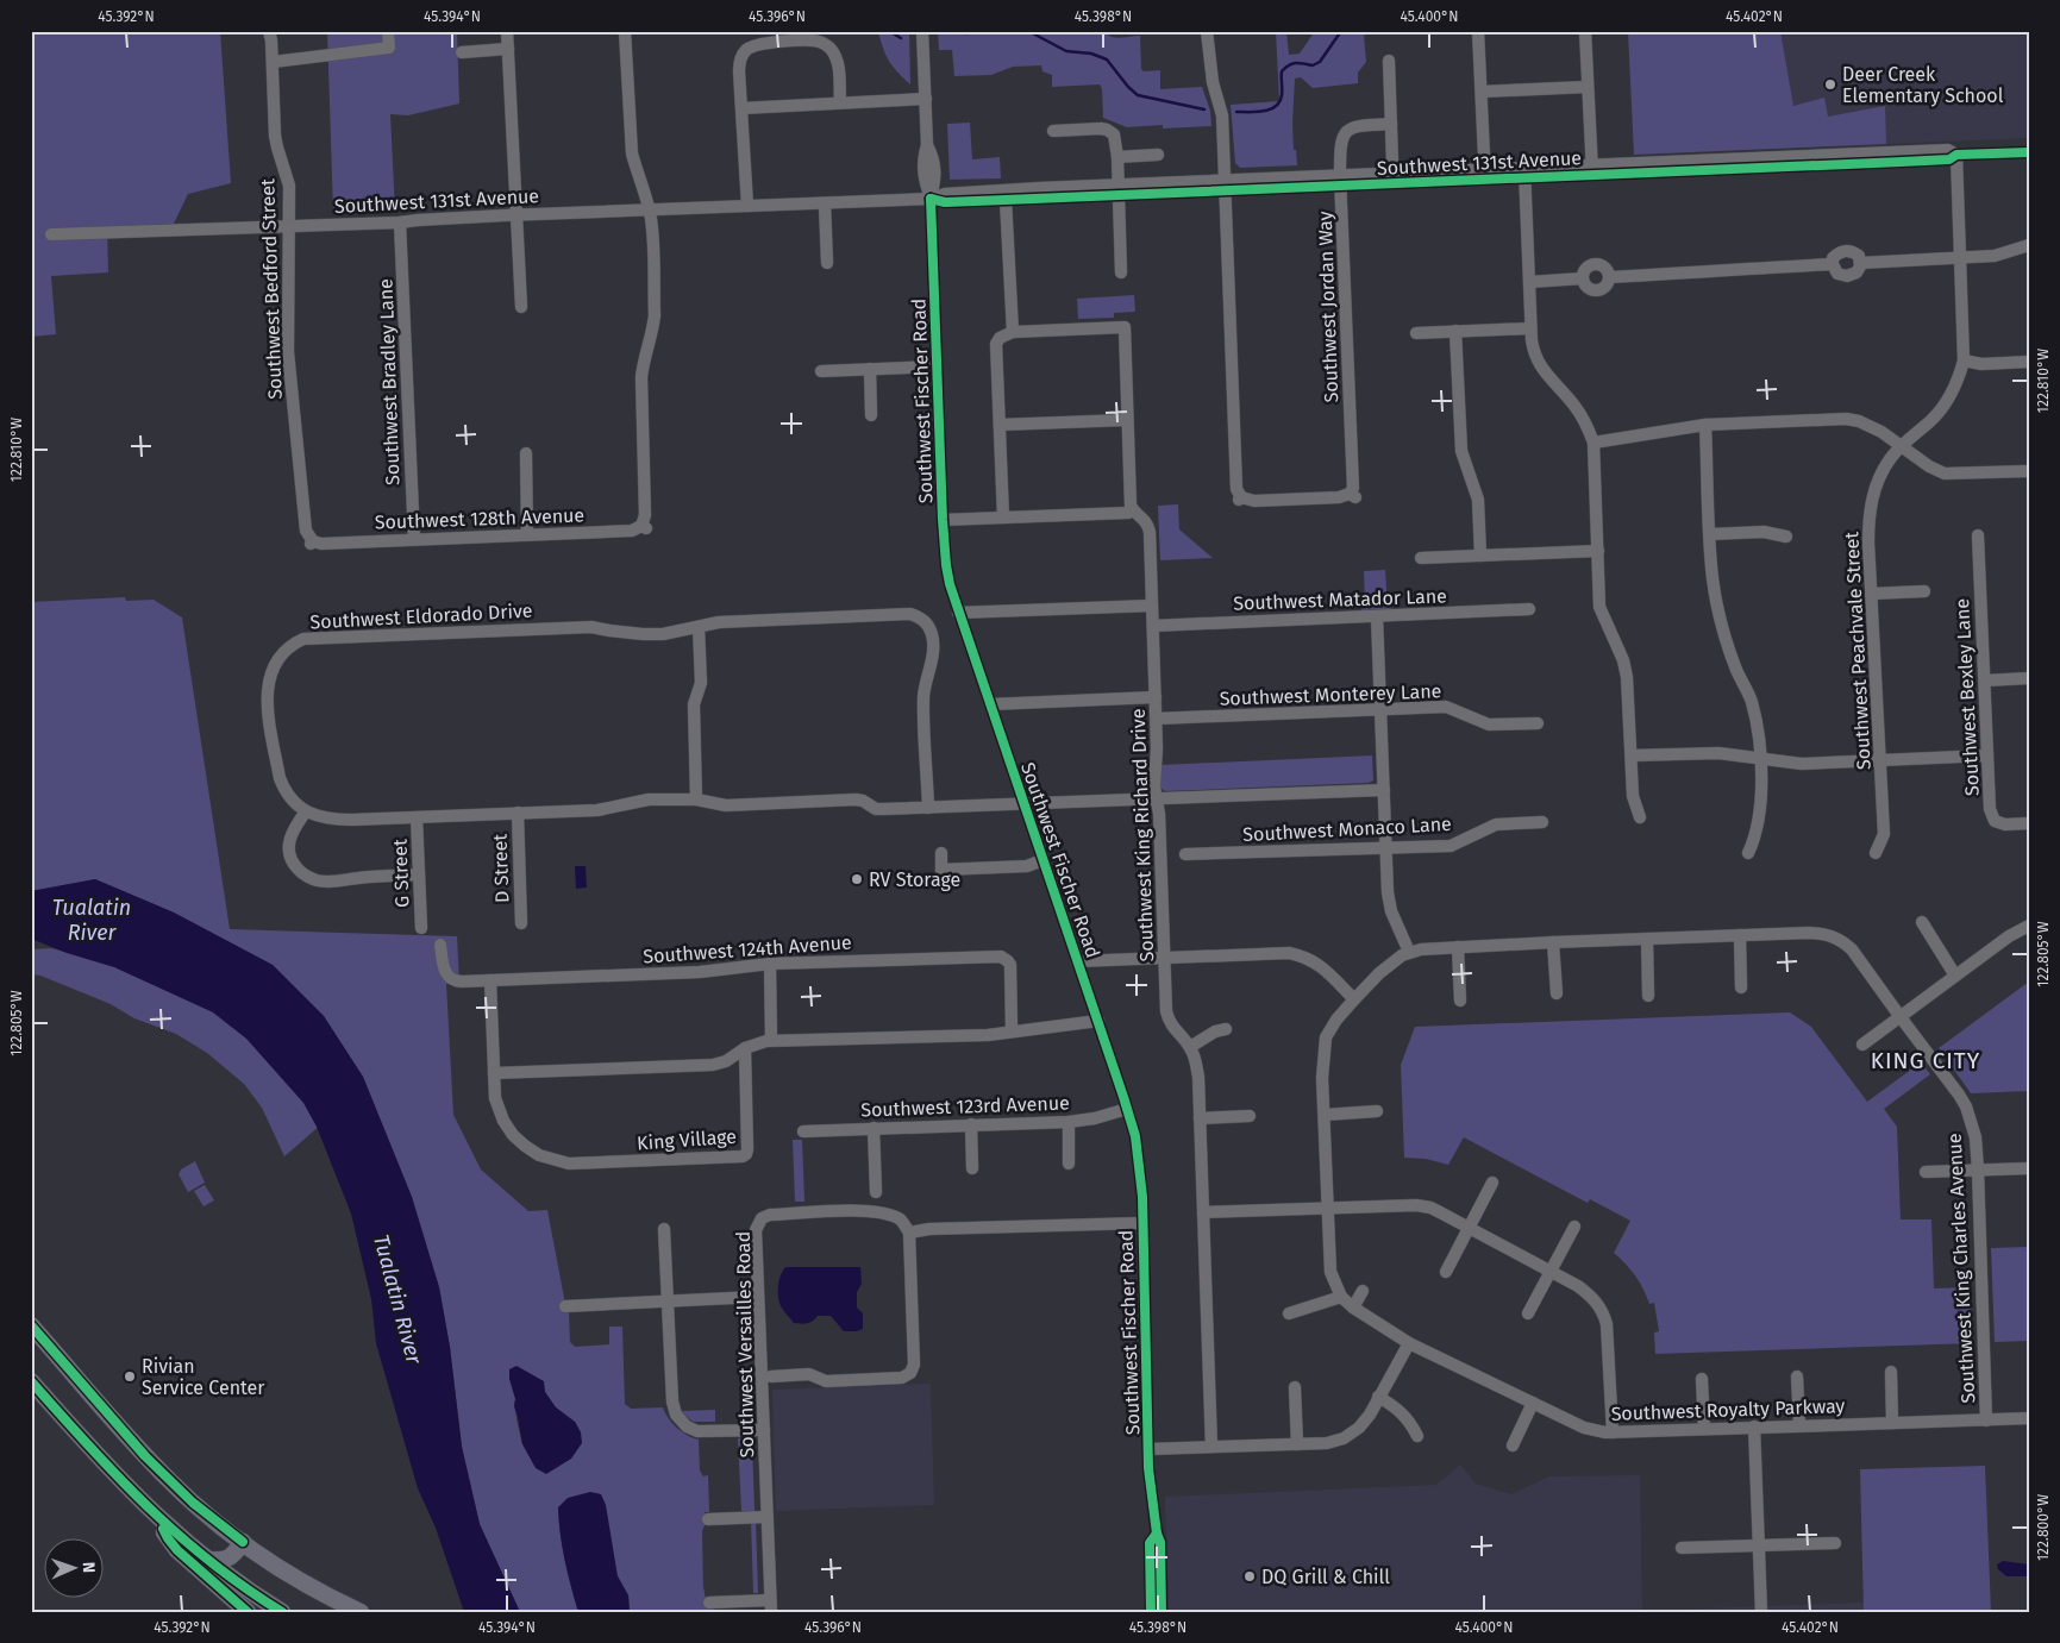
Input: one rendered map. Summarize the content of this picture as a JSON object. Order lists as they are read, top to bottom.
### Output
{
  "streets": {
    "street": [
      "Southwest 131st Avenue",
      "Southwest Bedford Street",
      "Southwest Jordan Way",
      "Southwest Bradley Lane",
      "Southwest Fischer Road",
      "Southwest 128th Avenue",
      "Southwest Matador Lane",
      "Southwest Eldorado Drive",
      "Southwest Peachvale Street",
      "Southwest Monterey Lane",
      "Southwest Bexley Lane",
      "Southwest Monaco Lane",
      "Southwest King Richard Drive",
      "D Street",
      "G Street",
      "Southwest 124th Avenue",
      "Southwest 123rd Avenue",
      "King Village",
      "Southwest King Charles Avenue",
      "Southwest Versailles Road",
      "Southwest Royalty Parkway"
    ]
  },
  "crossings": [
    ["Southwest 131st Avenue", "Southwest Bedford Street"],
    ["Southwest 131st Avenue", "Southwest Jordan Way"],
    ["Southwest 131st Avenue", "Southwest Bradley Lane"],
    ["Southwest 131st Avenue", "Southwest Fischer Road"],
    ["Southwest 131st Avenue", "Southwest 128th Avenue"],
    ["Southwest 131st Avenue", "Southwest Peachvale Street"],
    ["Southwest Bedford Street", "Southwest 128th Avenue"],
    ["Southwest Bradley Lane", "Southwest 128th Avenue"],
    ["Southwest Fischer Road", "Southwest Eldorado Drive"],
    ["Southwest Fischer Road", "Southwest 123rd Avenue"],
    ["Southwest Matador Lane", "Southwest King Richard Drive"],
    ["Southwest Eldorado Drive", "Southwest King Richard Drive"],
    ["Southwest Eldorado Drive", "D Street"],
    ["Southwest Eldorado Drive", "G Street"],
    ["Southwest Monterey Lane", "Southwest King Richard Drive"],
    ["Southwest 124th Avenue", "King Village"],
    ["Southwest King Charles Avenue", "Southwest Royalty Parkway"]
  ],
  "districts": ["KING CITY"],
  "water": ["Tualatin River"],
  "places": [
    "Deer Creek Elementary School",
    "RV Storage",
    "Rivian Service Center",
    "DQ Grill & Chill"
  ],
  "north": "right",
  "coordinates": [
    "45.392°N",
    "45.394°N",
    "45.396°N",
    "45.398°N",
    "45.400°N",
    "45.402°N",
    "122.810°W",
    "122.805°W",
    "122.800°W"
  ]
}
